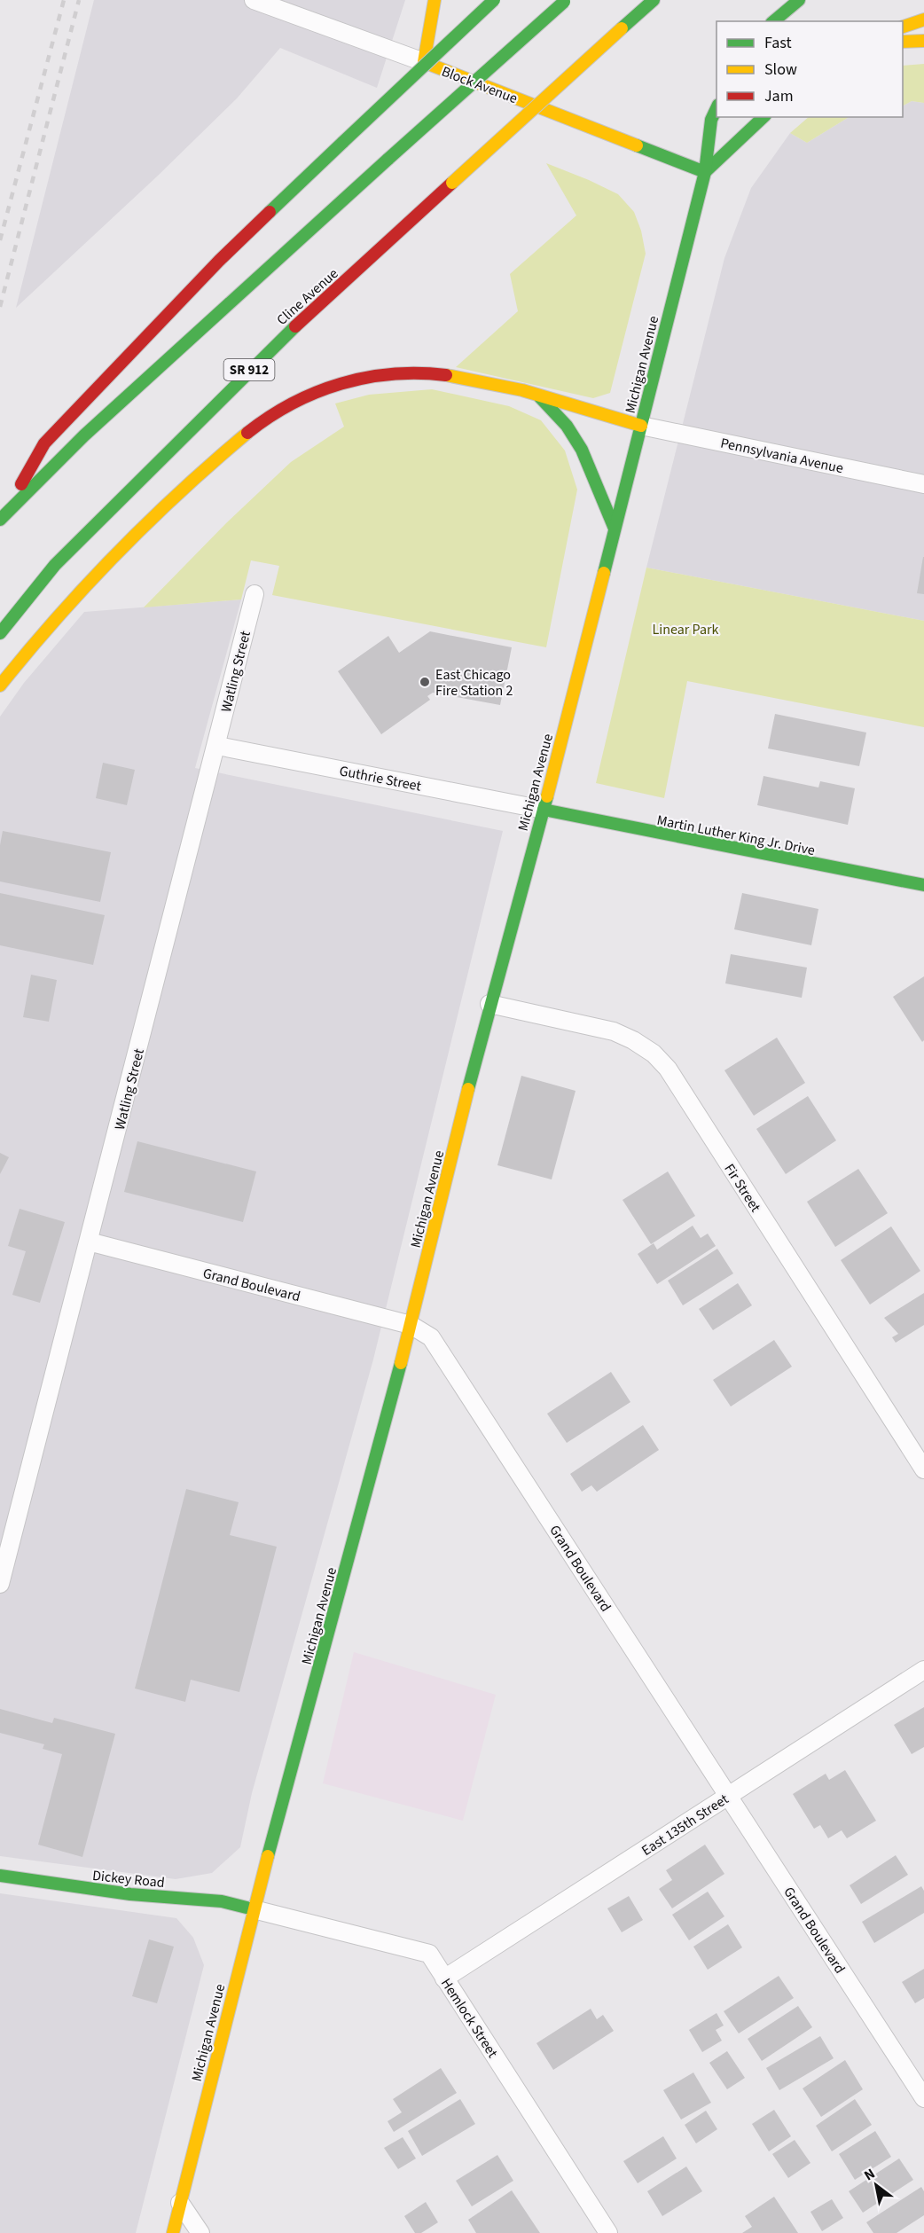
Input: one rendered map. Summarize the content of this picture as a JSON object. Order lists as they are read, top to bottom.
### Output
{
  "streets": {
    "main road": [
      "Block Avenue",
      "Cline Avenue",
      "Michigan Avenue",
      "SR 912",
      "Martin Luther King Jr. Drive",
      "Dickey Road"
    ],
    "street": [
      "Pennsylvania Avenue",
      "Watling Street",
      "Guthrie Street",
      "Fir Street",
      "Grand Boulevard",
      "East 135th Street",
      "Hemlock Street"
    ]
  },
  "crossings": [
    ["Block Avenue", "Michigan Avenue"],
    ["Michigan Avenue", "Pennsylvania Avenue"],
    ["Michigan Avenue", "Guthrie Street"],
    ["Michigan Avenue", "Martin Luther King Jr. Drive"],
    ["Michigan Avenue", "Fir Street"],
    ["Michigan Avenue", "Grand Boulevard"],
    ["Michigan Avenue", "Dickey Road"],
    ["Michigan Avenue", "Hemlock Street"],
    ["Watling Street", "Guthrie Street"],
    ["Watling Street", "Grand Boulevard"],
    ["Guthrie Street", "Martin Luther King Jr. Drive"],
    ["Grand Boulevard", "East 135th Street"],
    ["East 135th Street", "Hemlock Street"],
    ["Dickey Road", "Hemlock Street"]
  ],
  "parks": ["Linear Park"],
  "places": ["East Chicago Fire Station 2"],
  "legend": ["Fast", "Slow", "Jam"],
  "north": "top left"
}
